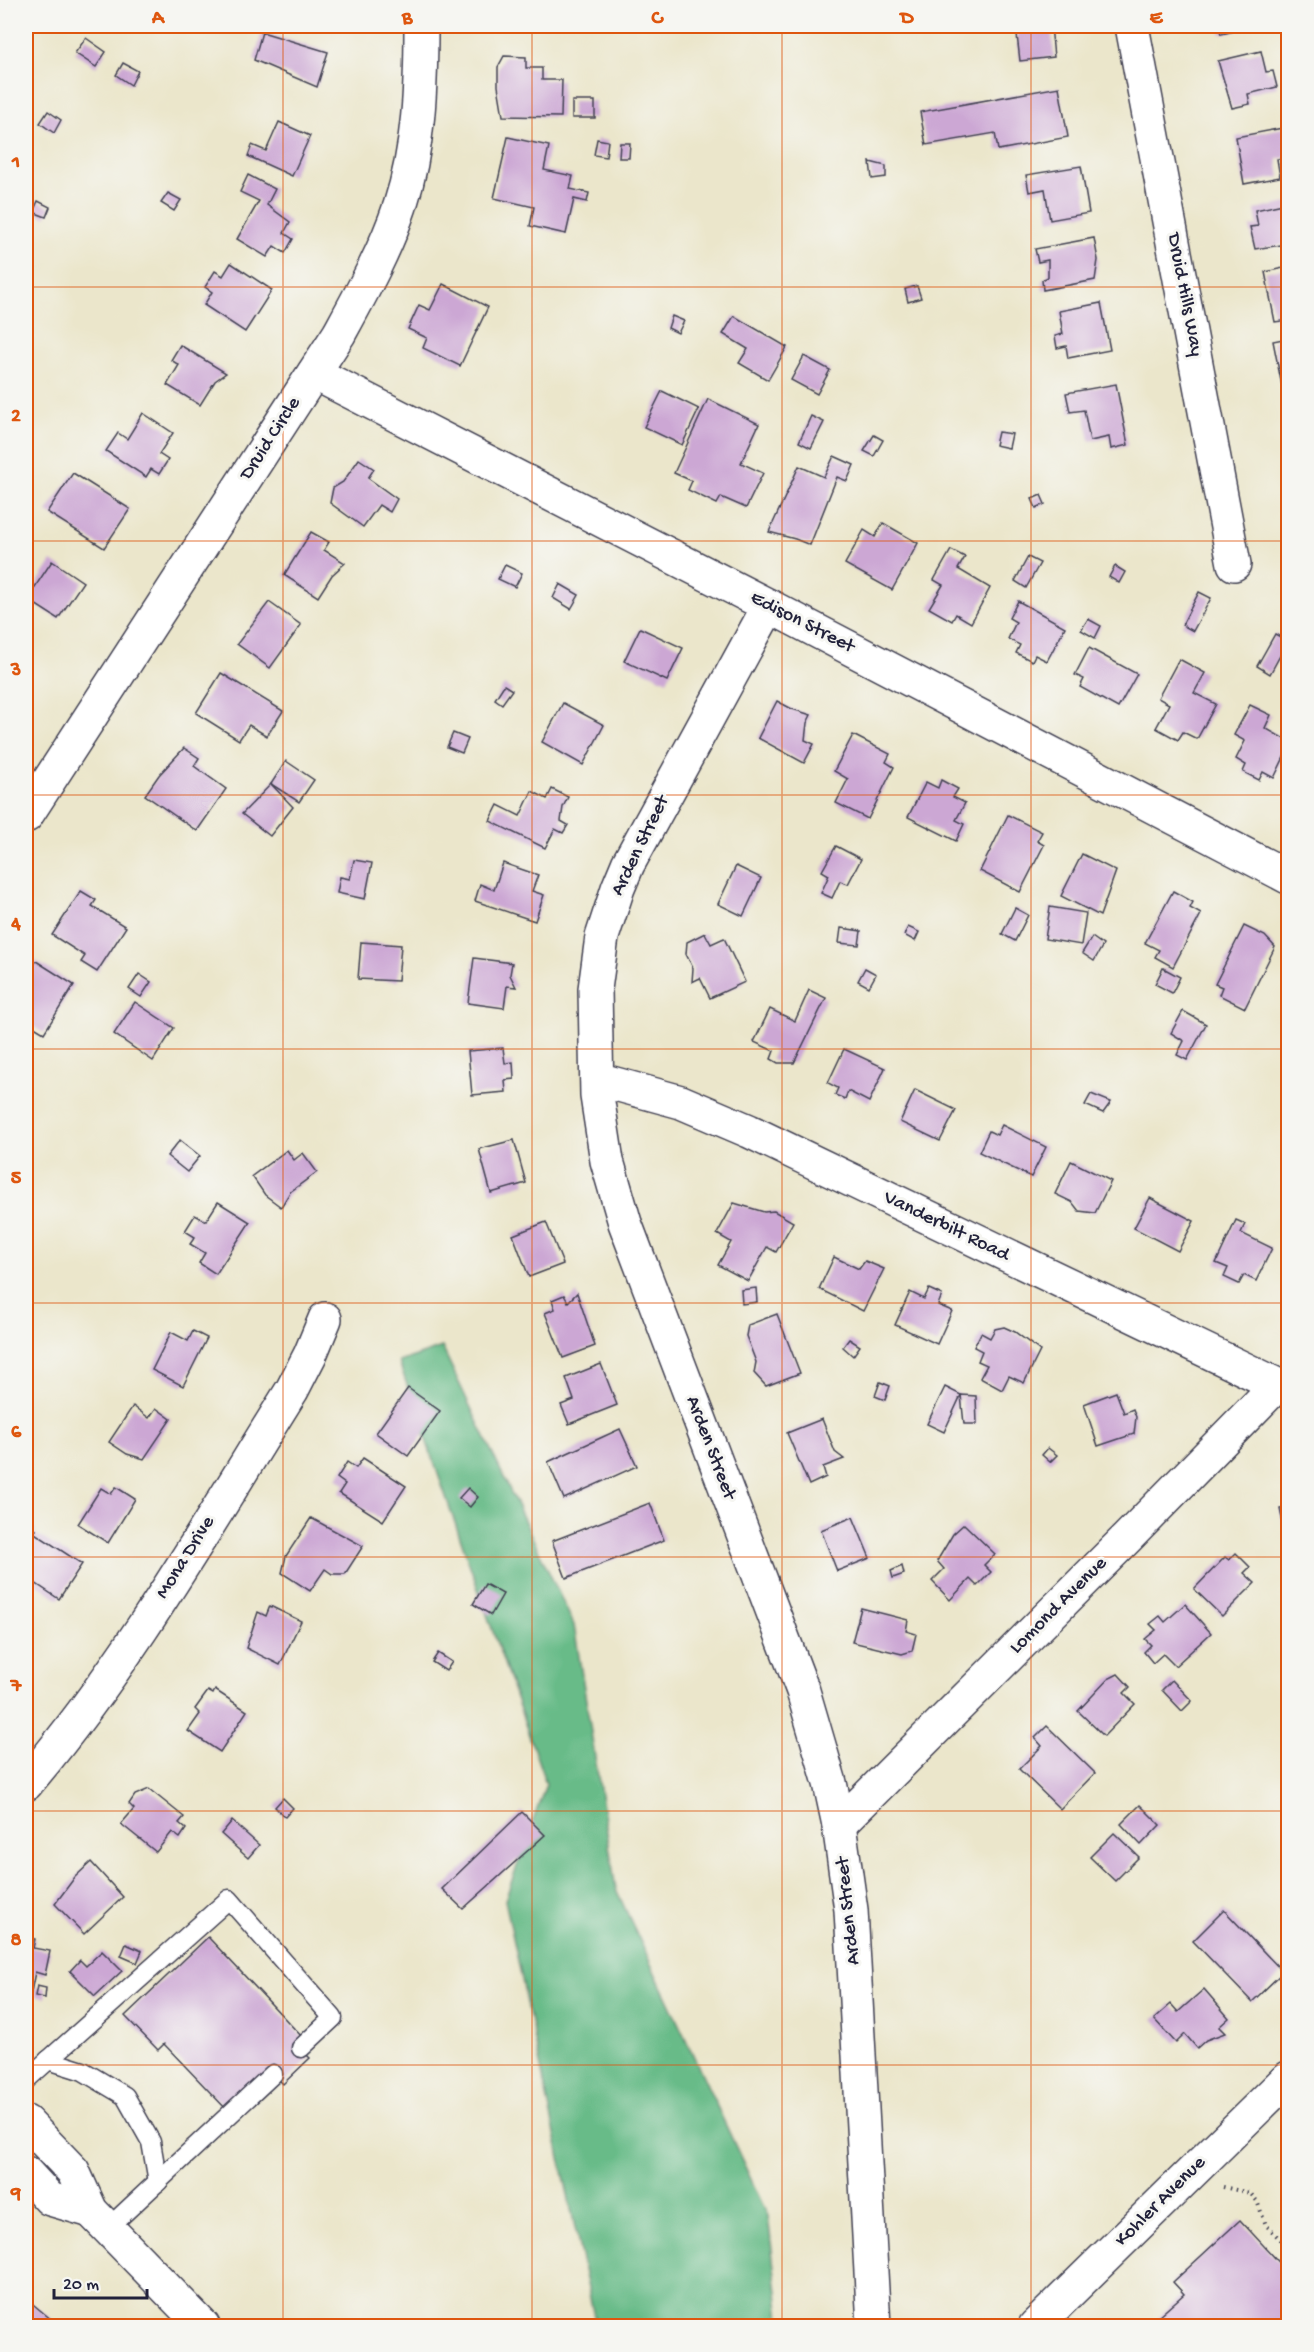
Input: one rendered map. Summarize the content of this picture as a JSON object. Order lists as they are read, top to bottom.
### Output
{
  "streets": {
    "street": [
      "Druid Hills Way",
      "Druid Circle",
      "Edison Street",
      "Arden Street",
      "Vanderbilt Road",
      "Mona Drive",
      "Lomond Avenue",
      "Kohler Avenue"
    ]
  },
  "crossings": [
    ["Druid Circle", "Edison Street"],
    ["Edison Street", "Arden Street"],
    ["Arden Street", "Vanderbilt Road"],
    ["Arden Street", "Lomond Avenue"],
    ["Vanderbilt Road", "Lomond Avenue"]
  ],
  "scale_bar": "20 m",
  "grid": {
    "columns": [
      "A",
      "B",
      "C",
      "D",
      "E"
    ],
    "rows": [
      "1",
      "2",
      "3",
      "4",
      "5",
      "6",
      "7",
      "8",
      "9"
    ]
  }
}
